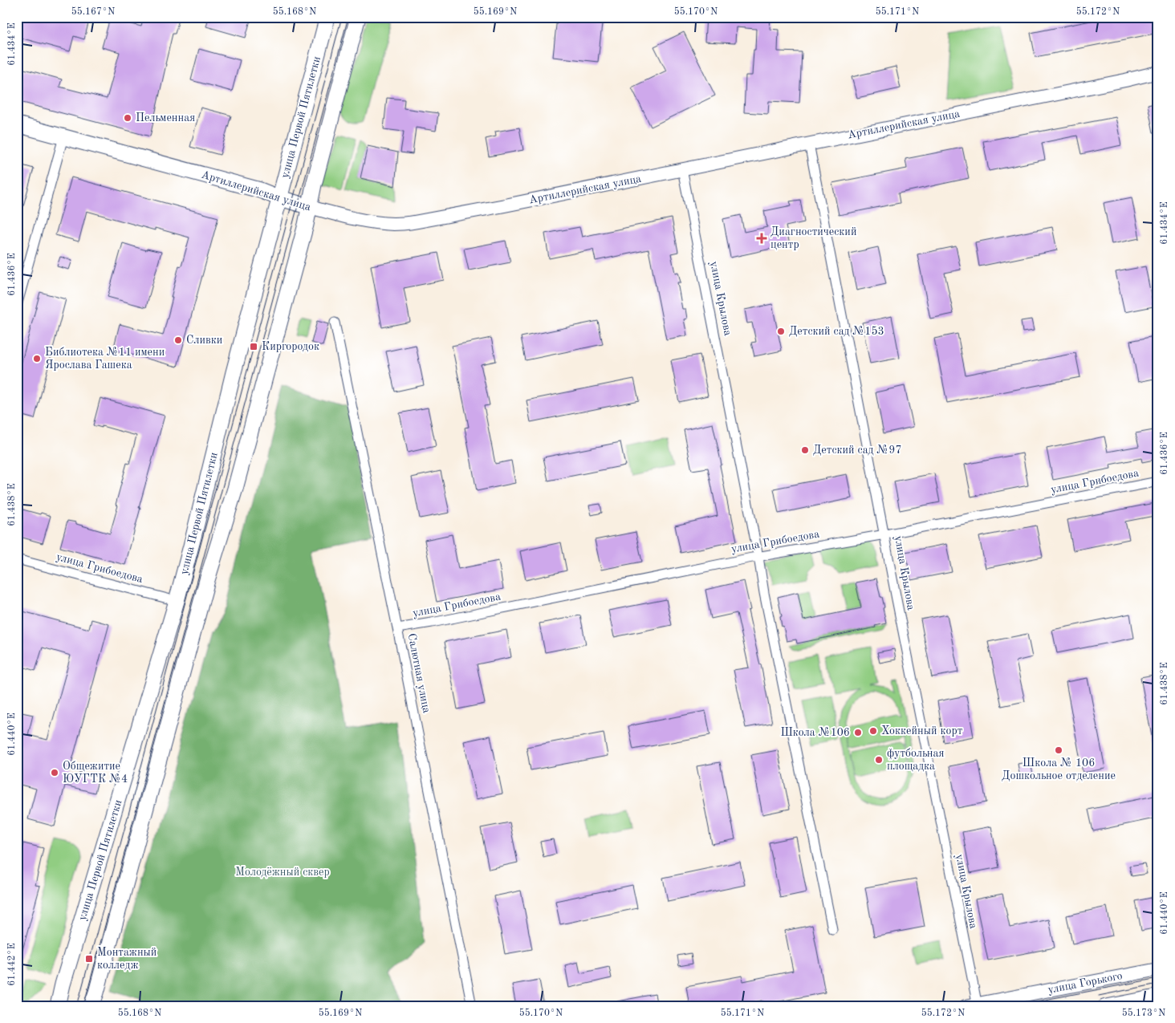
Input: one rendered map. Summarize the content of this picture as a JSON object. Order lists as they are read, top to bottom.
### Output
{
  "streets": {
    "main road": ["улица Первой Пятилетки", "Артиллерийская улица"],
    "street": [
      "улица Крылова",
      "улица Грибоедова",
      "Салютная улица",
      "улица Горького"
    ]
  },
  "crossings": [
    ["улица Первой Пятилетки", "Артиллерийская улица"],
    ["улица Первой Пятилетки", "улица Грибоедова"],
    ["Артиллерийская улица", "улица Крылова"],
    ["улица Крылова", "улица Грибоедова"],
    ["улица Крылова", "улица Горького"],
    ["улица Грибоедова", "Салютная улица"]
  ],
  "parks": ["Молодёжный сквер"],
  "places": {
    "other": [
      "Пельменная",
      "Детский сад №153",
      "Сливки",
      "Библиотека №11 имени Ярослава Гашека",
      "Детский сад №97",
      "Хоккейный корт",
      "Школа №106",
      "Школа № 106 Дошкольное отделение",
      "футбольная площадка",
      "Общежитие ЮУГТК №4"
    ],
    "health": ["Диагностический центр"],
    "transit": ["Киргородок", "Монтажный колледж"]
  },
  "coordinates": [
    "55.167°N",
    "55.168°N",
    "55.169°N",
    "55.170°N",
    "55.171°N",
    "55.172°N",
    "61.434°E",
    "61.436°E",
    "61.438°E",
    "61.440°E",
    "61.442°E",
    "55.173°N"
  ]
}
